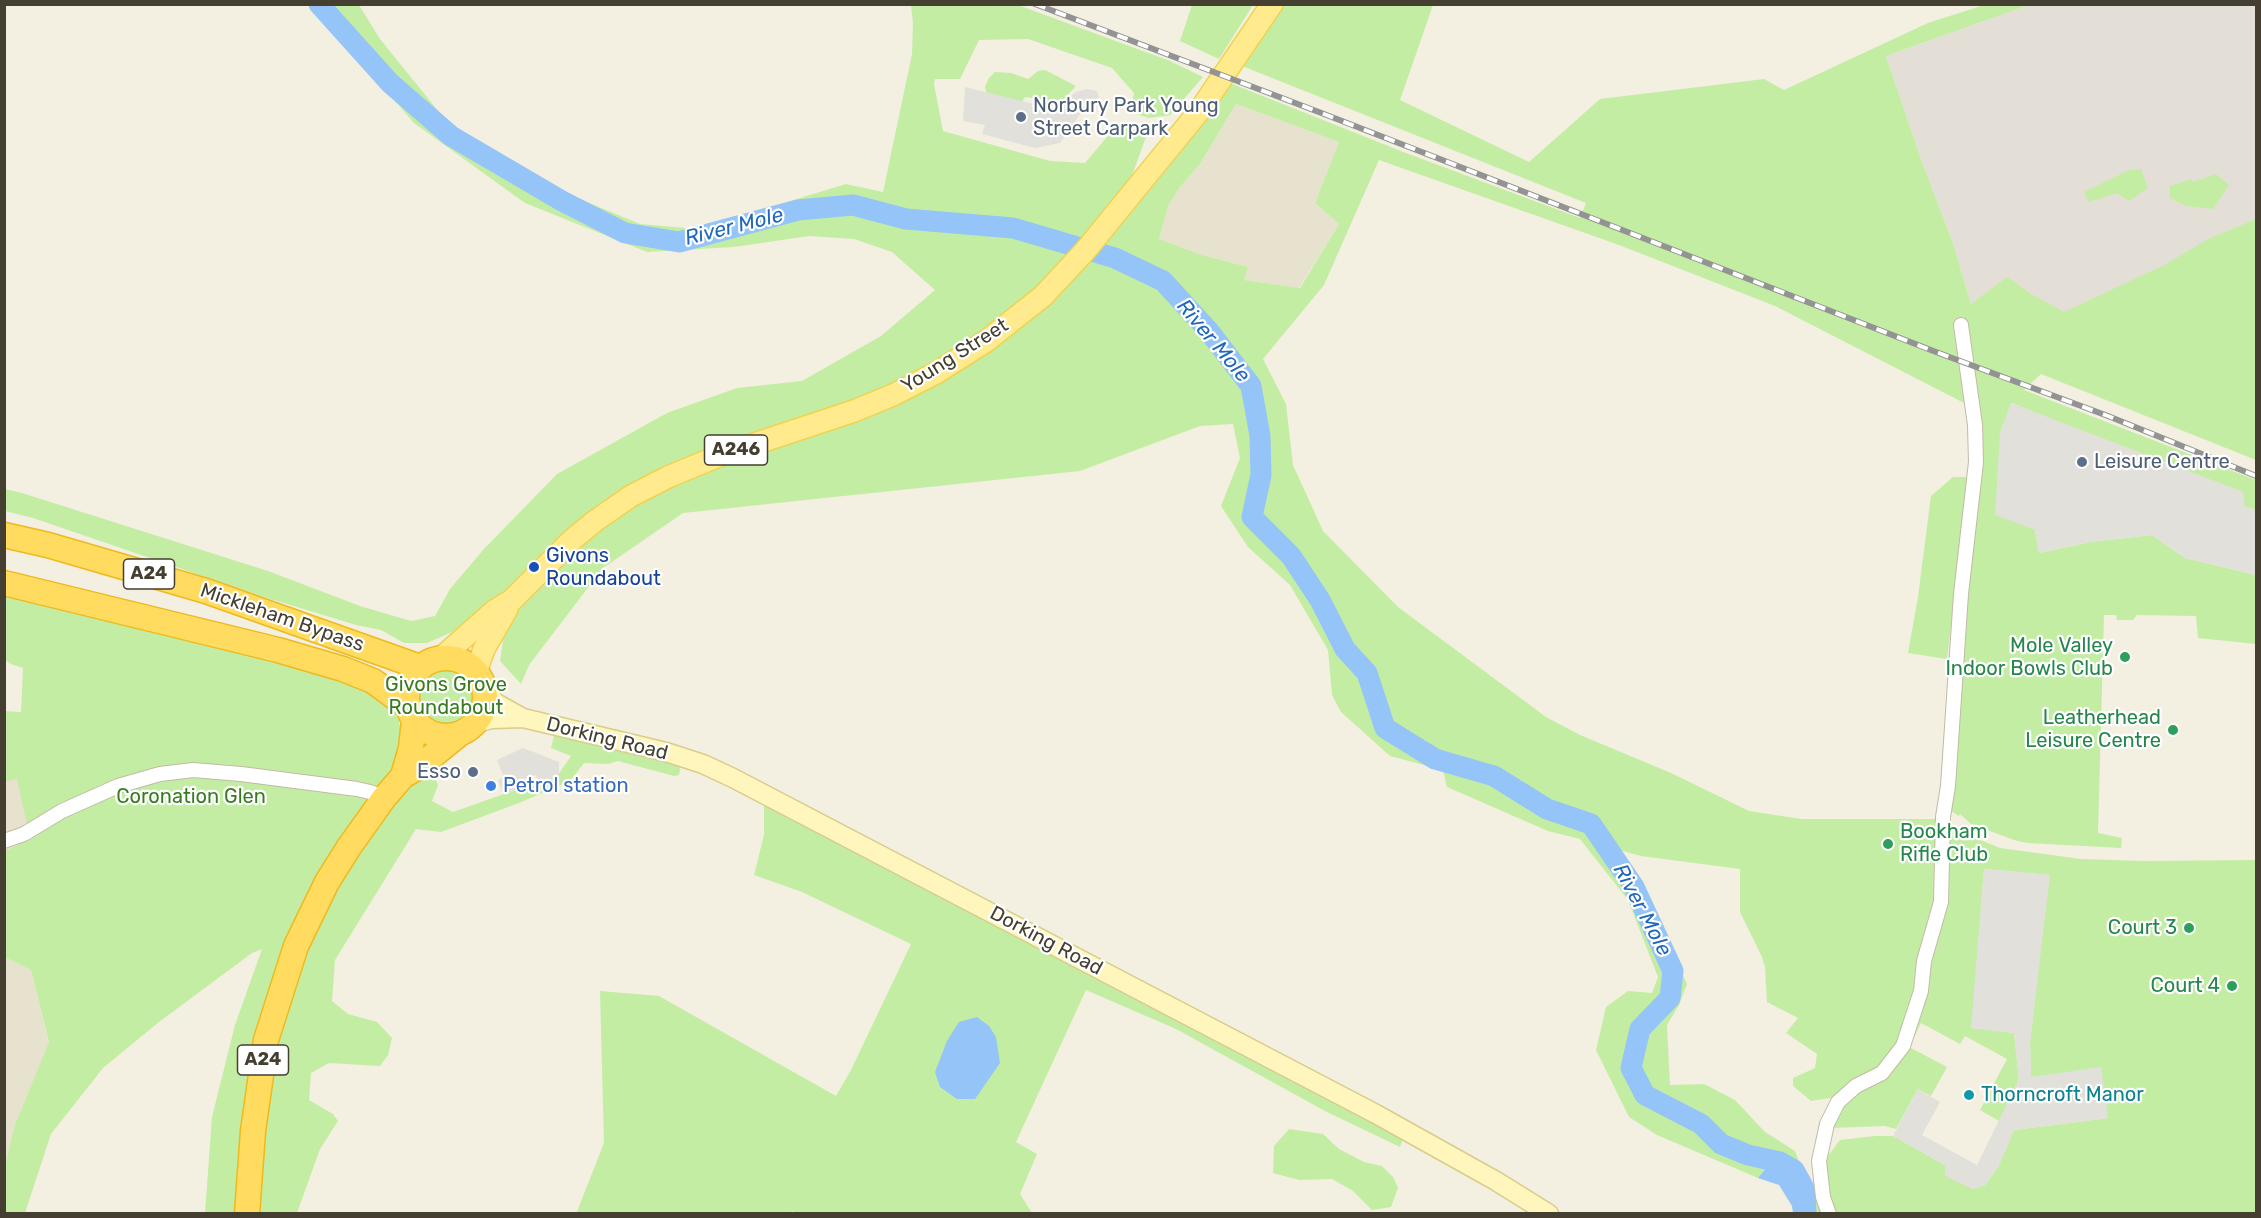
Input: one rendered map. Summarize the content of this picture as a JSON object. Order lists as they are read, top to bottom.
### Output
{
  "streets": {
    "highway": ["A24", "Mickleham Bypass"],
    "main road": ["Young Street", "A246", "Dorking Road"]
  },
  "crossings": [
    ["Young Street", "A24"],
    ["Young Street", "Mickleham Bypass"],
    ["Young Street", "Dorking Road"],
    ["A24", "Mickleham Bypass"],
    ["A24", "Dorking Road"],
    ["Mickleham Bypass", "Dorking Road"]
  ],
  "water": ["River Mole"],
  "parks": ["Givons Grove Roundabout", "Coronation Glen"],
  "places": [
    "Norbury Park Young Street Carpark",
    "Leisure Centre",
    "Givons Roundabout",
    "Mole Valley Indoor Bowls Club",
    "Leatherhead Leisure Centre",
    "Esso",
    "Petrol station",
    "Bookham Rifle Club",
    "Court 3",
    "Court 4",
    "Thorncroft Manor"
  ]
}
